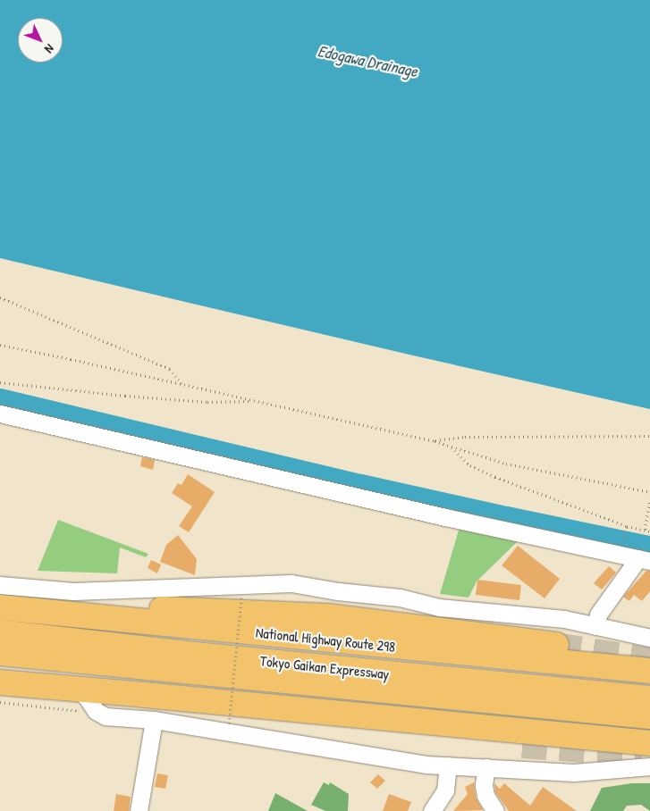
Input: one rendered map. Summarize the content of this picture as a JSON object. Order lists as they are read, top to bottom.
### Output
{
  "streets": {
    "highway": ["National Highway Route 298", "Tokyo Gaikan Expressway"]
  },
  "water": ["Edogawa Drainage"],
  "north": "bottom right"
}
